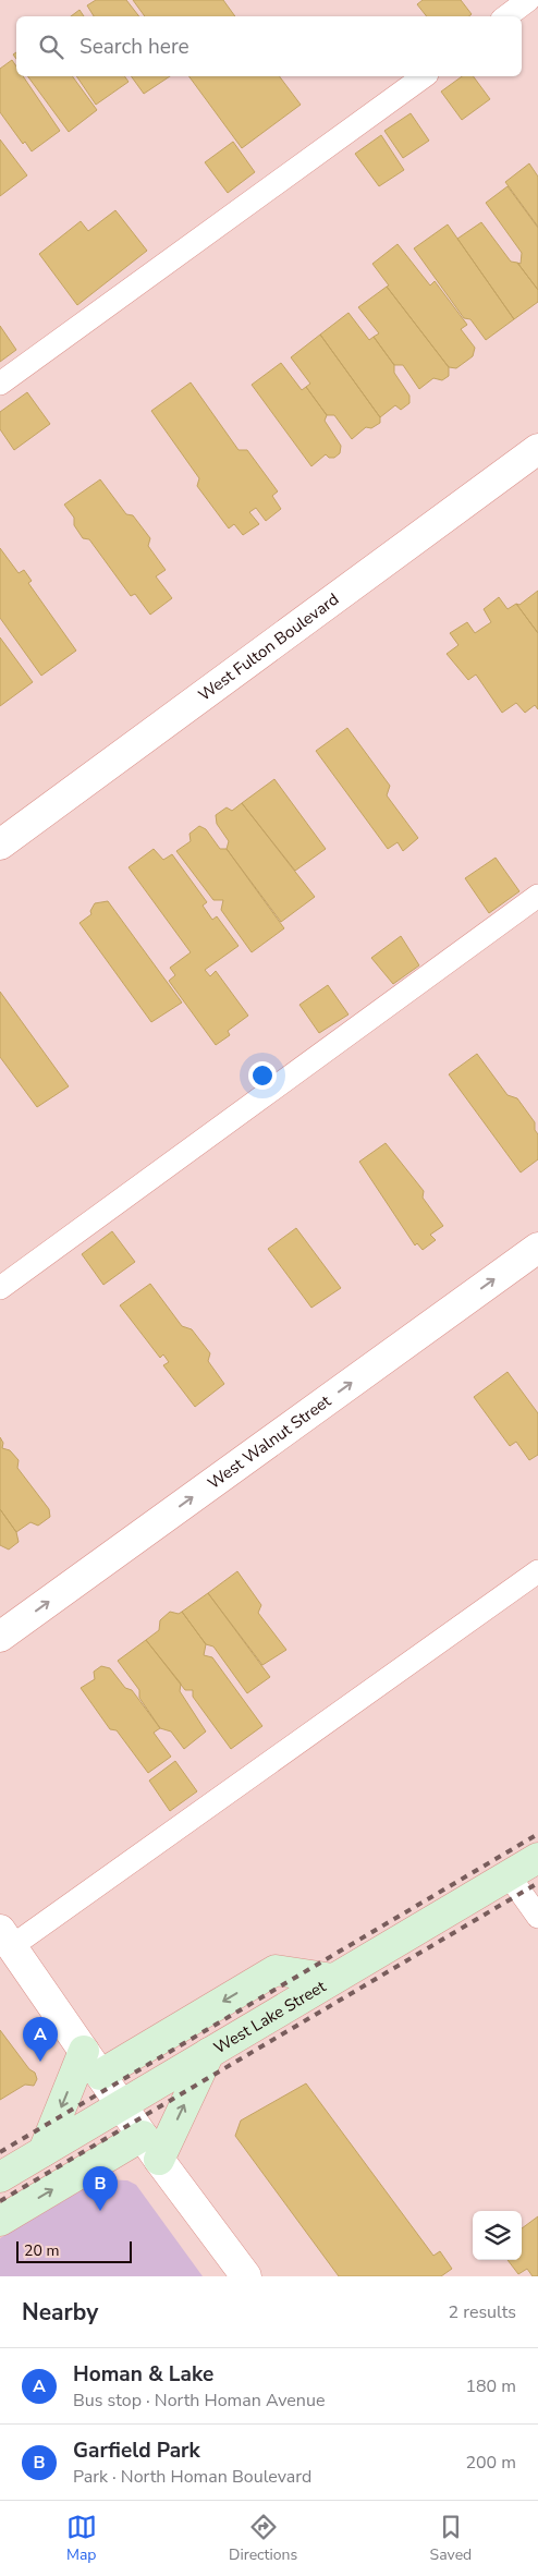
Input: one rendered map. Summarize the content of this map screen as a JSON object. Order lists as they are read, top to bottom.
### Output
{
  "streets": {
    "main road": ["West Lake Street"],
    "street": ["West Fulton Boulevard", "West Walnut Street"]
  },
  "one_way": ["West Walnut Street"],
  "scale_bar": "20 m",
  "page": {
    "search": "Search here",
    "pins": ["A", "B"],
    "scale": "20 m",
    "heading": ["Nearby", "2 results"],
    "list": [
      {
        "mark": "A",
        "name": "Homan & Lake",
        "note": "Bus stop · North Homan Avenue",
        "value": "180 m"
      },
      {
        "mark": "B",
        "name": "Garfield Park",
        "note": "Park · North Homan Boulevard",
        "value": "200 m"
      }
    ],
    "nav": ["Map", "Directions", "Saved"]
  }
}
